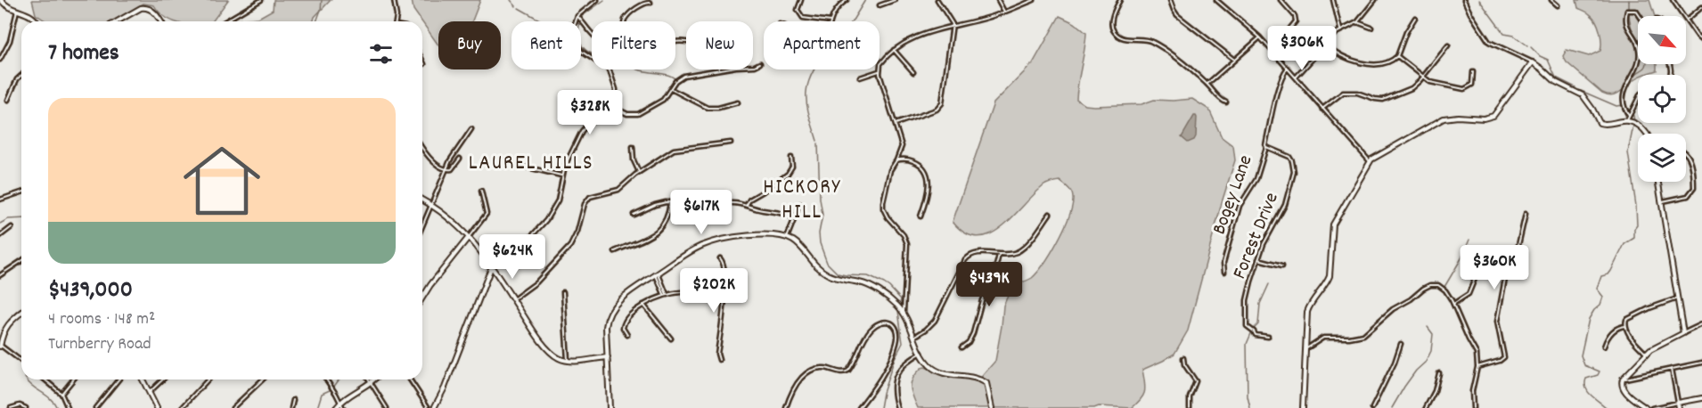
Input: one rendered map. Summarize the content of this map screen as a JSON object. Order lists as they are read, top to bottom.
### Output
{
  "streets": {
    "street": ["Bogey Lane", "Forest Drive"]
  },
  "crossings": [
    ["Bogey Lane", "Forest Drive"]
  ],
  "districts": ["LAUREL HILLS", "HICKORY HILL"],
  "north": "bottom right",
  "page": {
    "chip": [
      "Buy",
      "Rent",
      "Filters",
      "New",
      "Apartment"
    ],
    "heading": "7 homes",
    "price": [
      "$306K",
      "$328K",
      "$617K",
      "$624K",
      "$360K",
      "$439K",
      "$202K"
    ],
    "list": [
      {
        "name": "$439,000",
        "note": "4 rooms · 148 m² · Turnberry Road"
      }
    ]
  }
}
